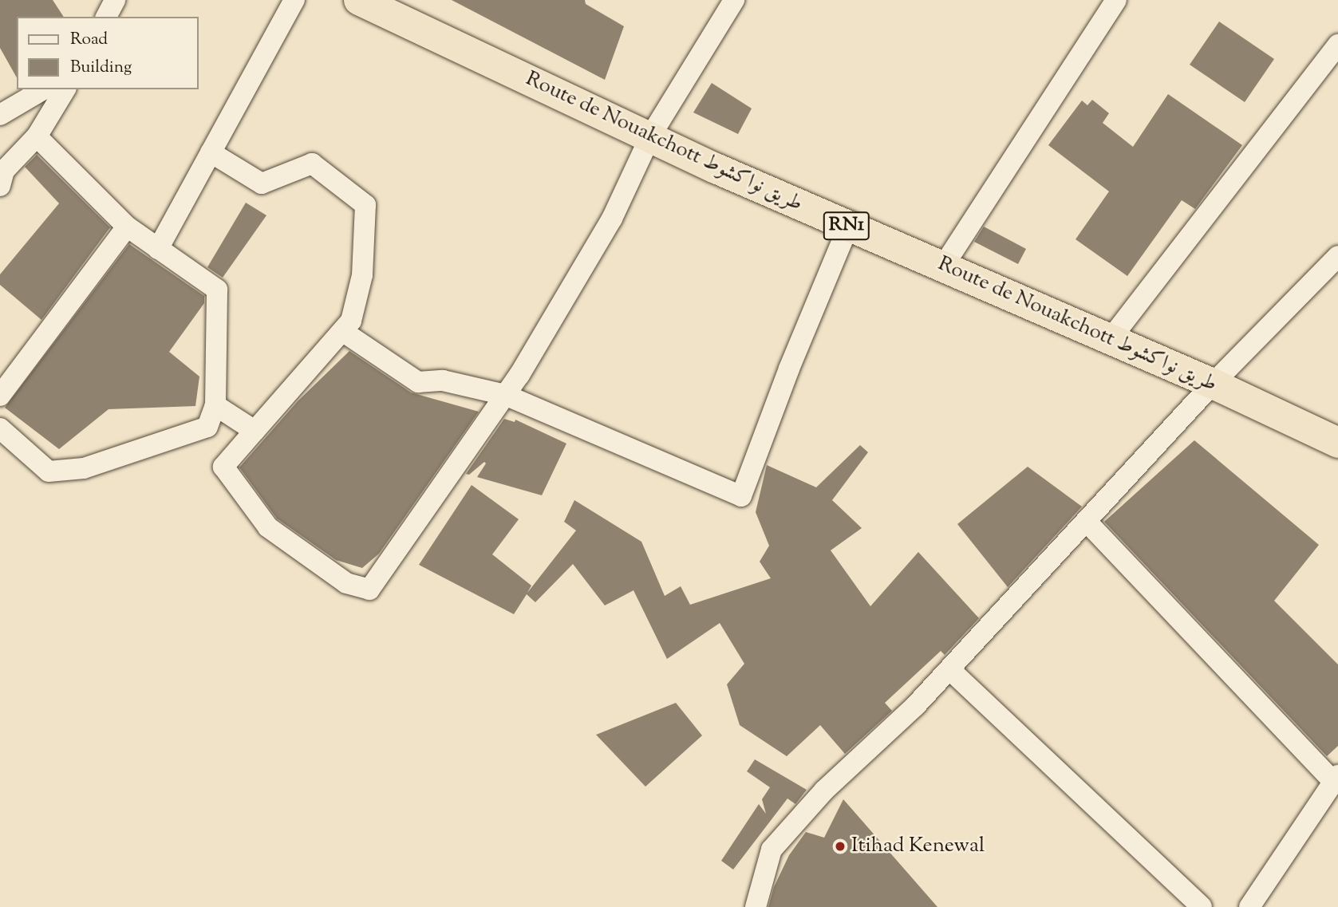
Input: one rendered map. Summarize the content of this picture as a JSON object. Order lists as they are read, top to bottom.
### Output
{
  "streets": {
    "highway": ["Route de Nouakchott طريق نواكشوط", "RN1"]
  },
  "places": ["Itihad Kenewal"],
  "legend": ["Road", "Building"]
}
